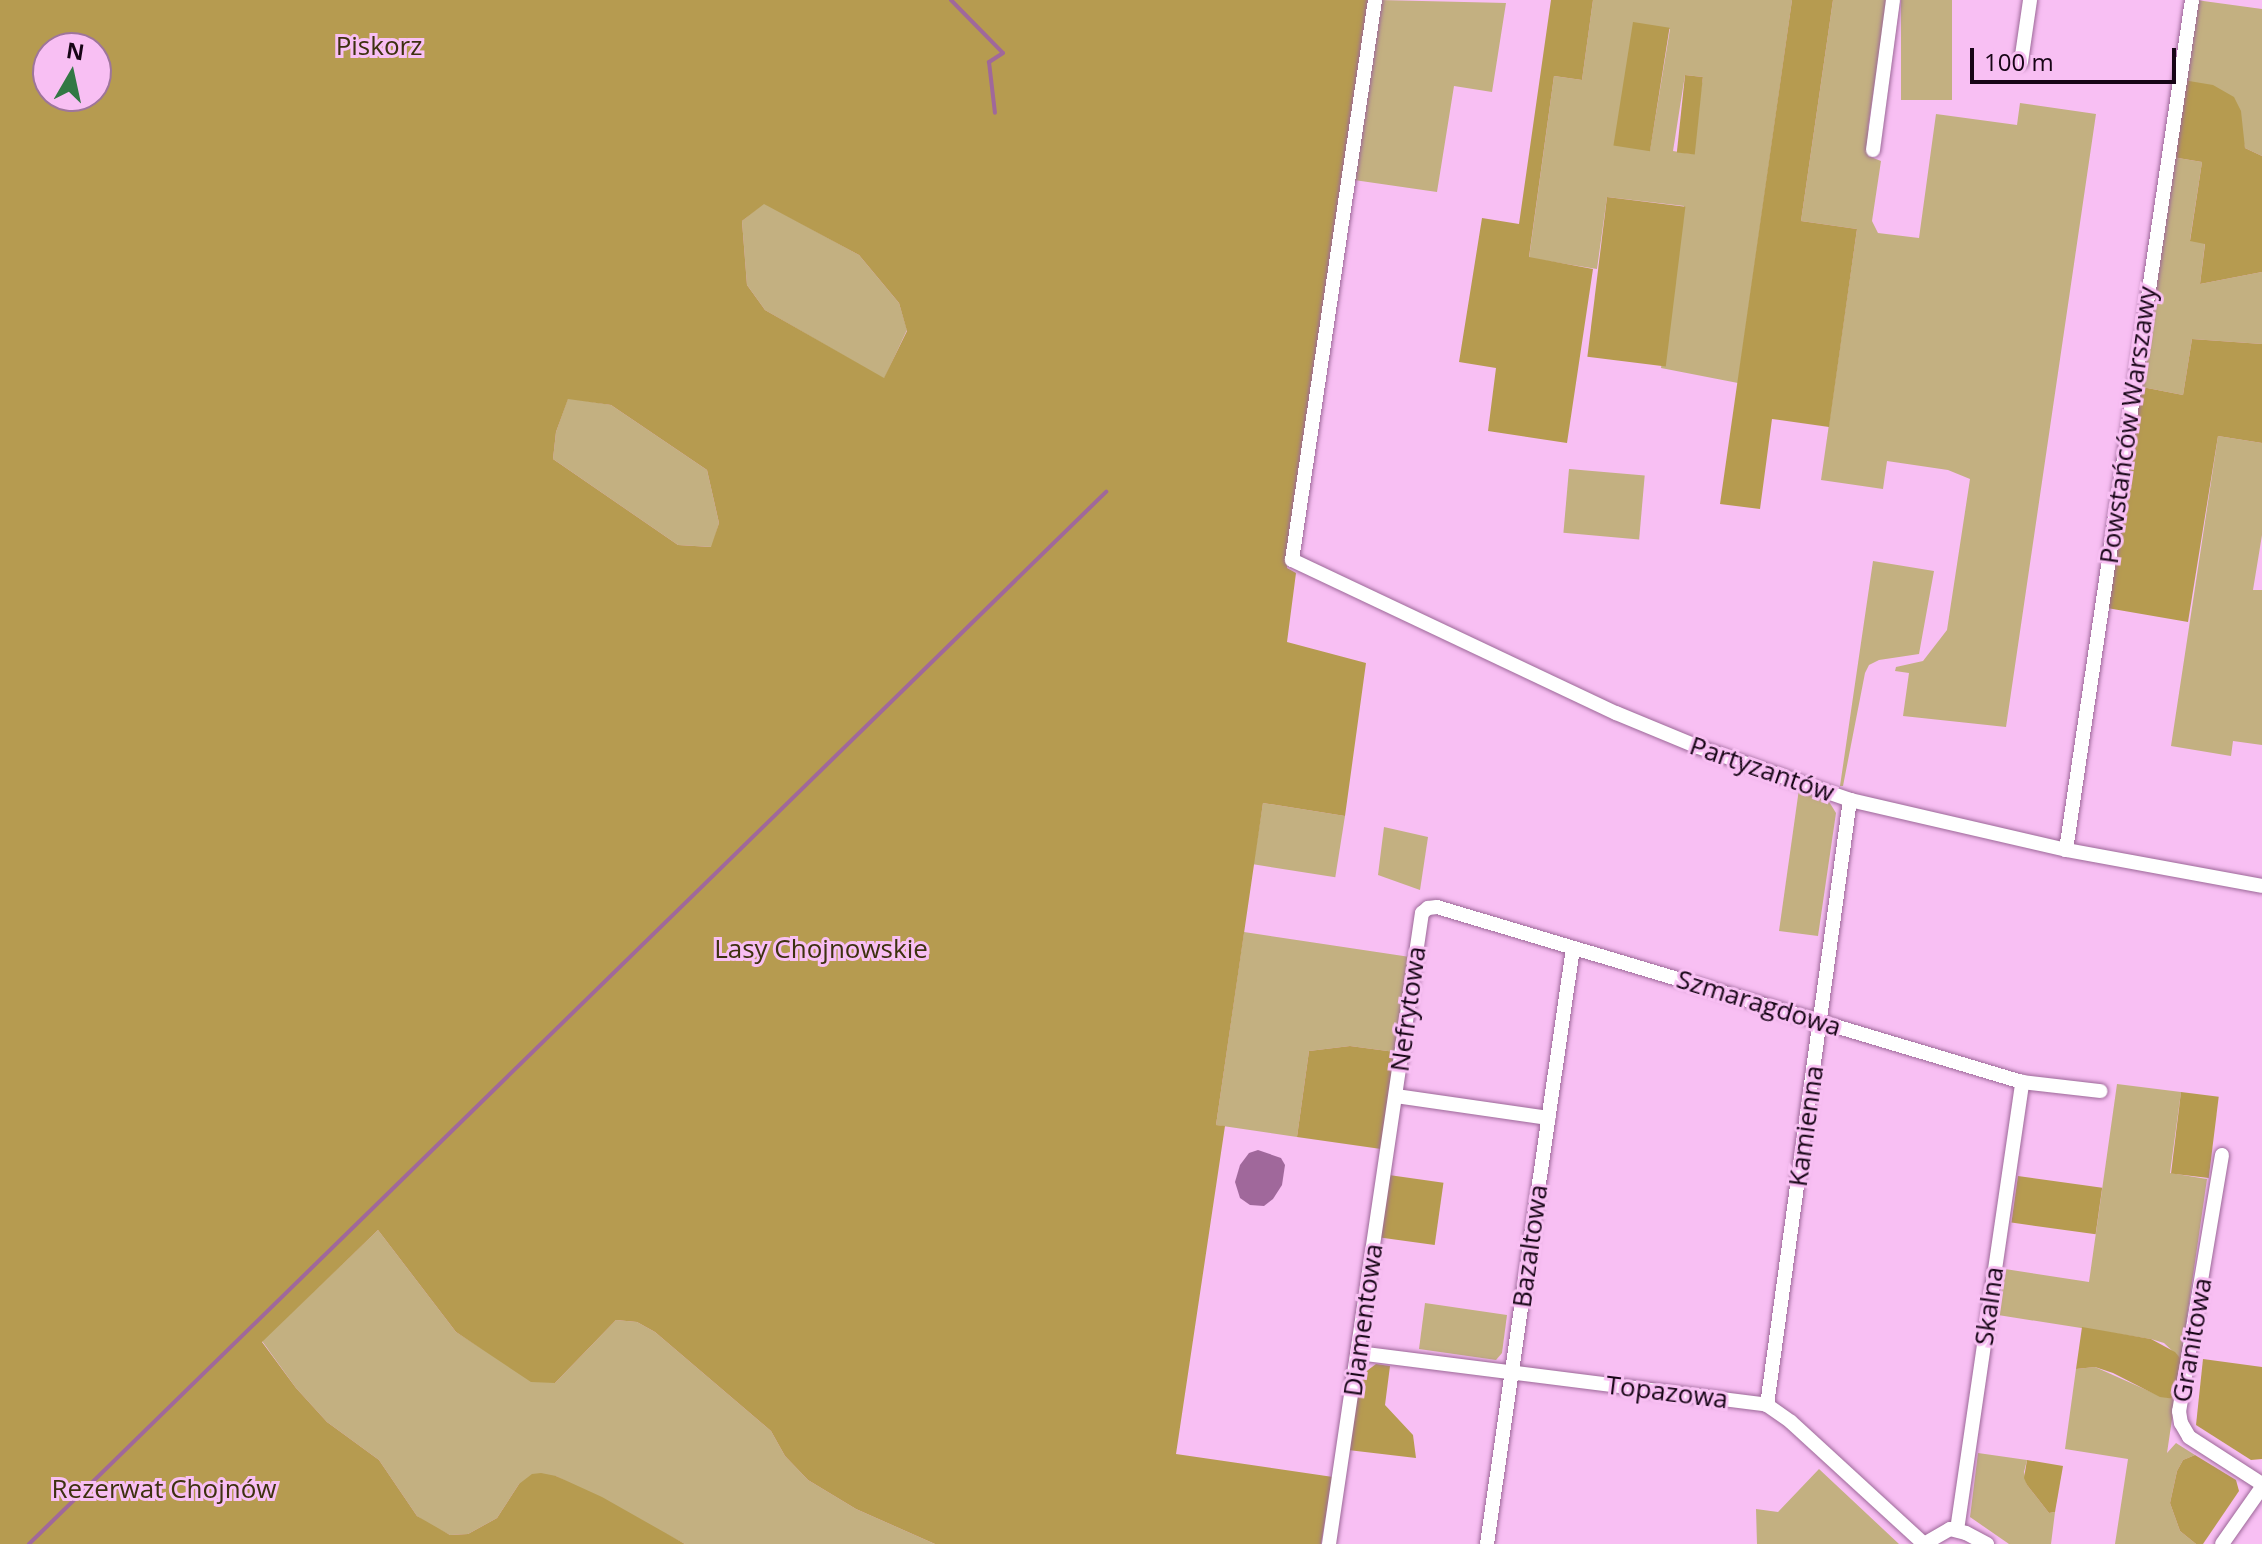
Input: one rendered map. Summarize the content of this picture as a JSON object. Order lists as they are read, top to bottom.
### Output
{
  "streets": {
    "street": [
      "Powstańców Warszawy",
      "Partyzantów",
      "Szmaragdowa",
      "Nefrytowa",
      "Kamienna",
      "Bazaltowa",
      "Skalna",
      "Diamentowa",
      "Granitowa",
      "Topazowa"
    ]
  },
  "crossings": [
    ["Powstańców Warszawy", "Partyzantów"],
    ["Partyzantów", "Kamienna"],
    ["Szmaragdowa", "Nefrytowa"],
    ["Szmaragdowa", "Kamienna"],
    ["Szmaragdowa", "Bazaltowa"],
    ["Szmaragdowa", "Skalna"],
    ["Nefrytowa", "Bazaltowa"],
    ["Nefrytowa", "Diamentowa"],
    ["Kamienna", "Topazowa"],
    ["Bazaltowa", "Topazowa"],
    ["Diamentowa", "Topazowa"]
  ],
  "parks": ["Piskorz", "Lasy Chojnowskie", "Rezerwat Chojnów"],
  "scale_bar": "100 m",
  "north": "top"
}
